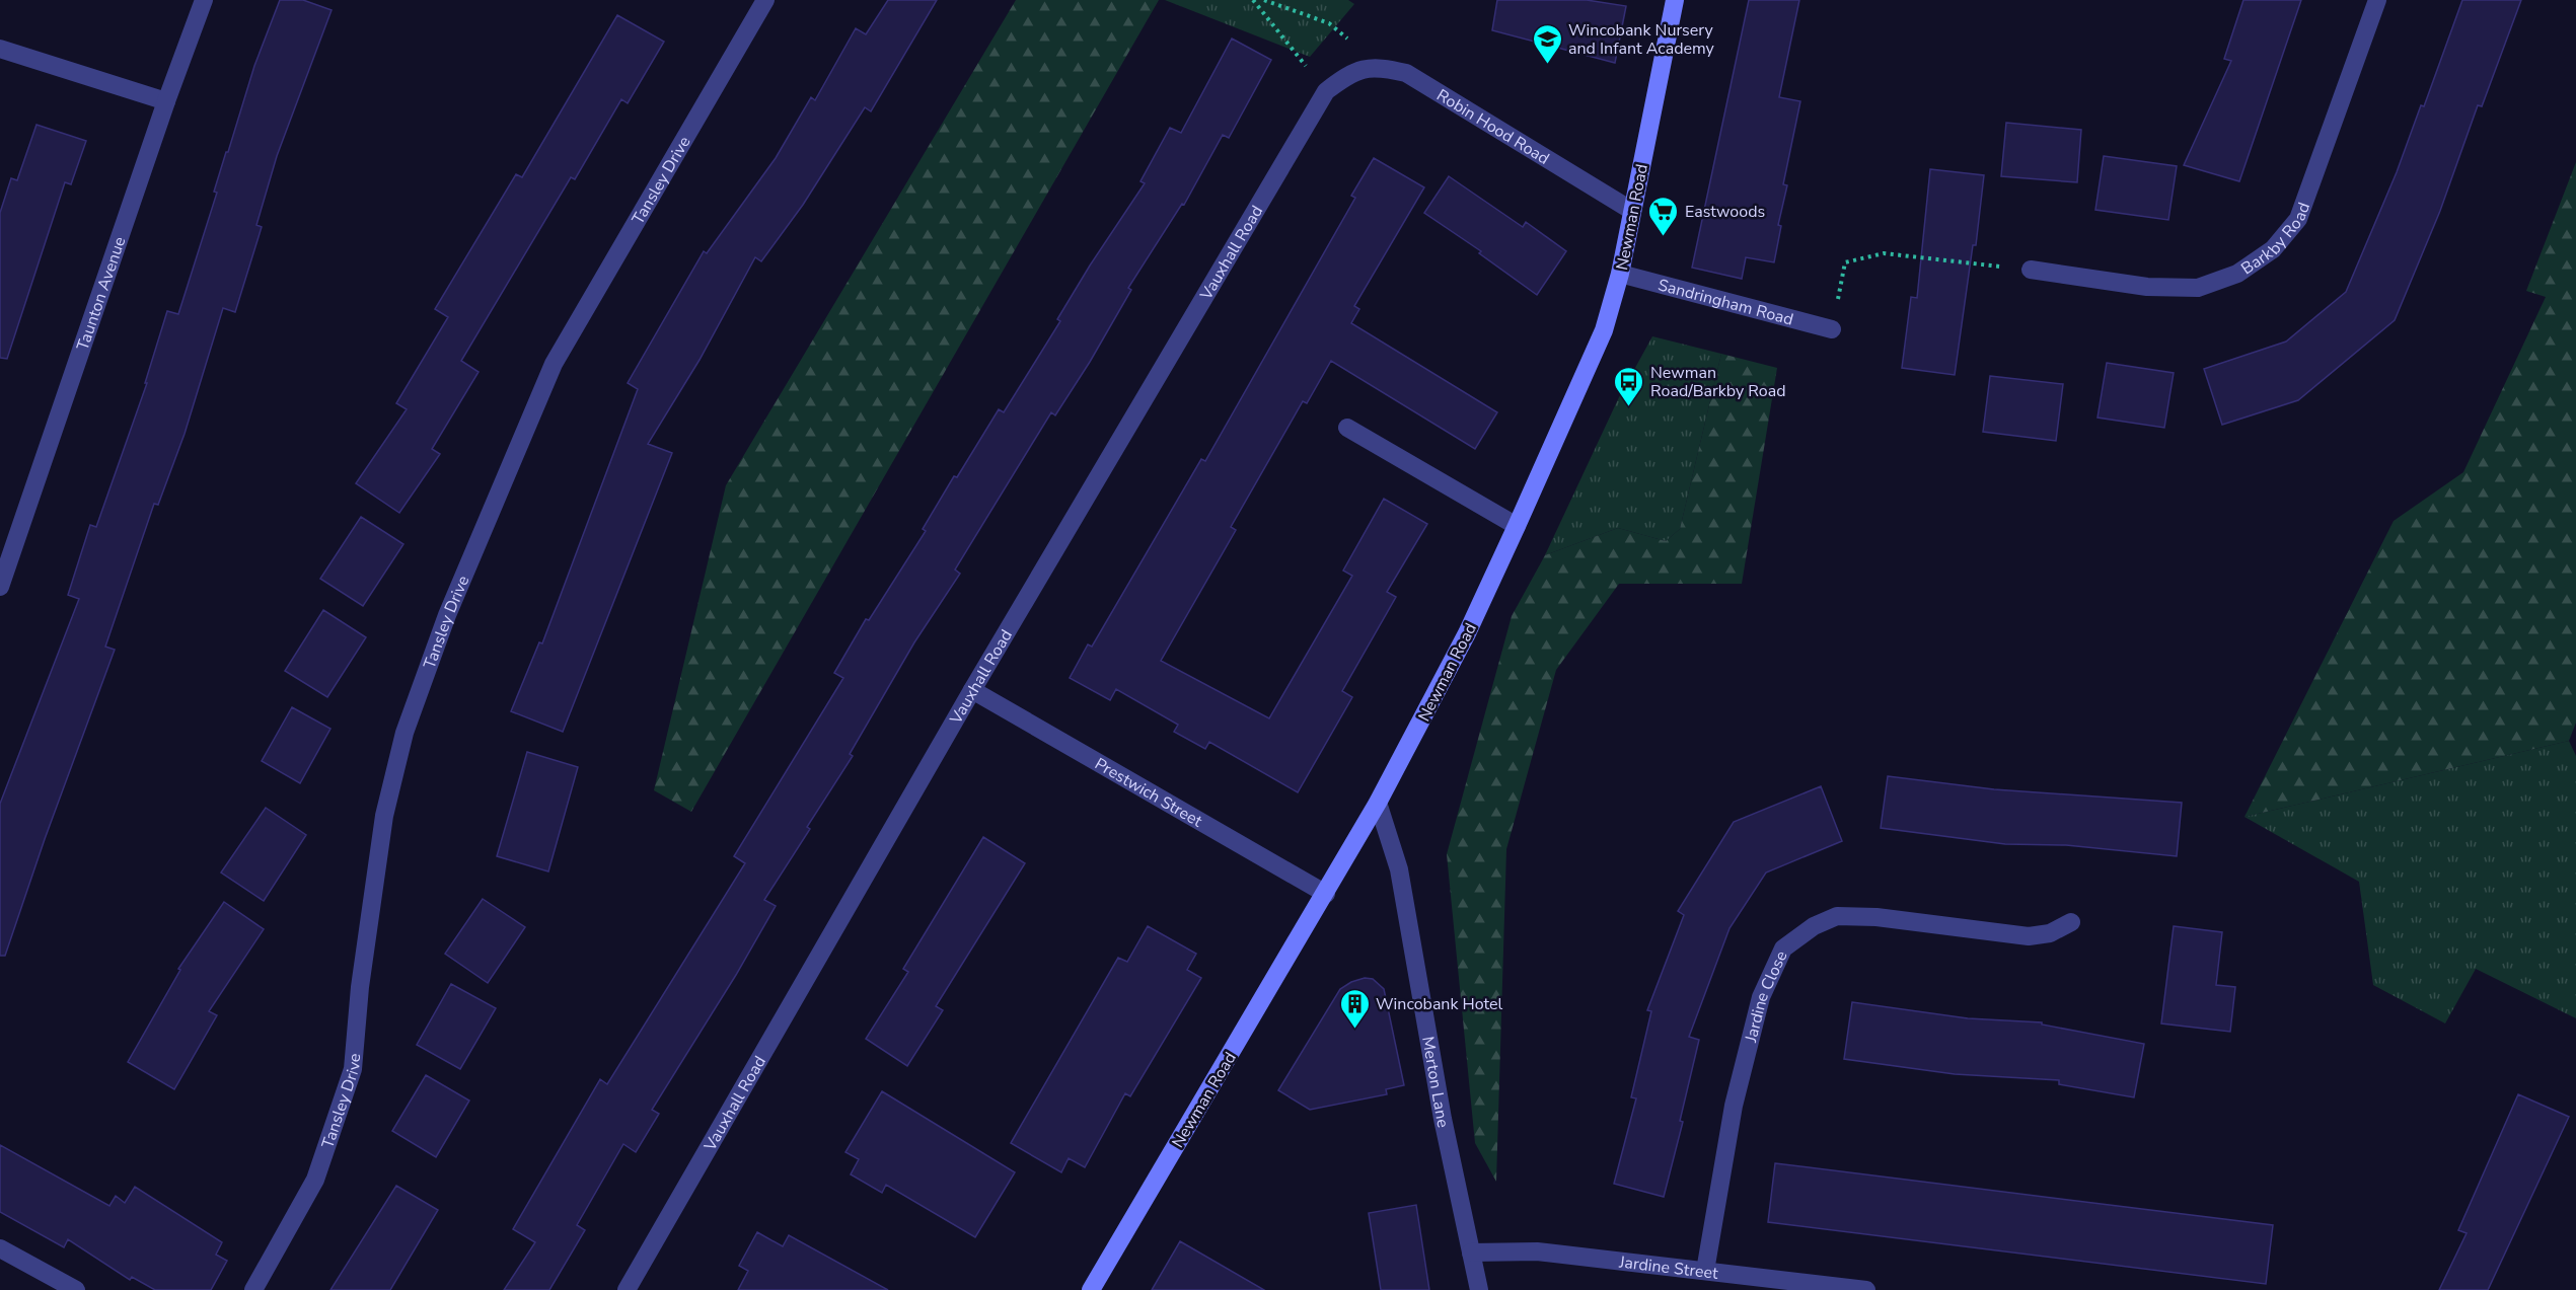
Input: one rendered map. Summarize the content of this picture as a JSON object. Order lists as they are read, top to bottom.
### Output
{
  "streets": {
    "street": [
      "Robin Hood Road",
      "Tansley Drive",
      "Newman Road",
      "Barkby Road",
      "Vauxhall Road",
      "Taunton Avenue",
      "Sandringham Road",
      "Prestwich Street",
      "Jardine Close",
      "Merton Lane",
      "Jardine Street"
    ]
  },
  "crossings": [
    ["Robin Hood Road", "Newman Road"],
    ["Robin Hood Road", "Vauxhall Road"],
    ["Newman Road", "Sandringham Road"],
    ["Newman Road", "Prestwich Street"],
    ["Newman Road", "Merton Lane"],
    ["Vauxhall Road", "Prestwich Street"],
    ["Jardine Close", "Jardine Street"],
    ["Merton Lane", "Jardine Street"]
  ],
  "places": {
    "school or university": ["Wincobank Nursery and Infant Academy"],
    "supermarket": ["Eastwoods"],
    "bus stop": ["Newman Road/Barkby Road"],
    "building": ["Wincobank Hotel"]
  }
}
